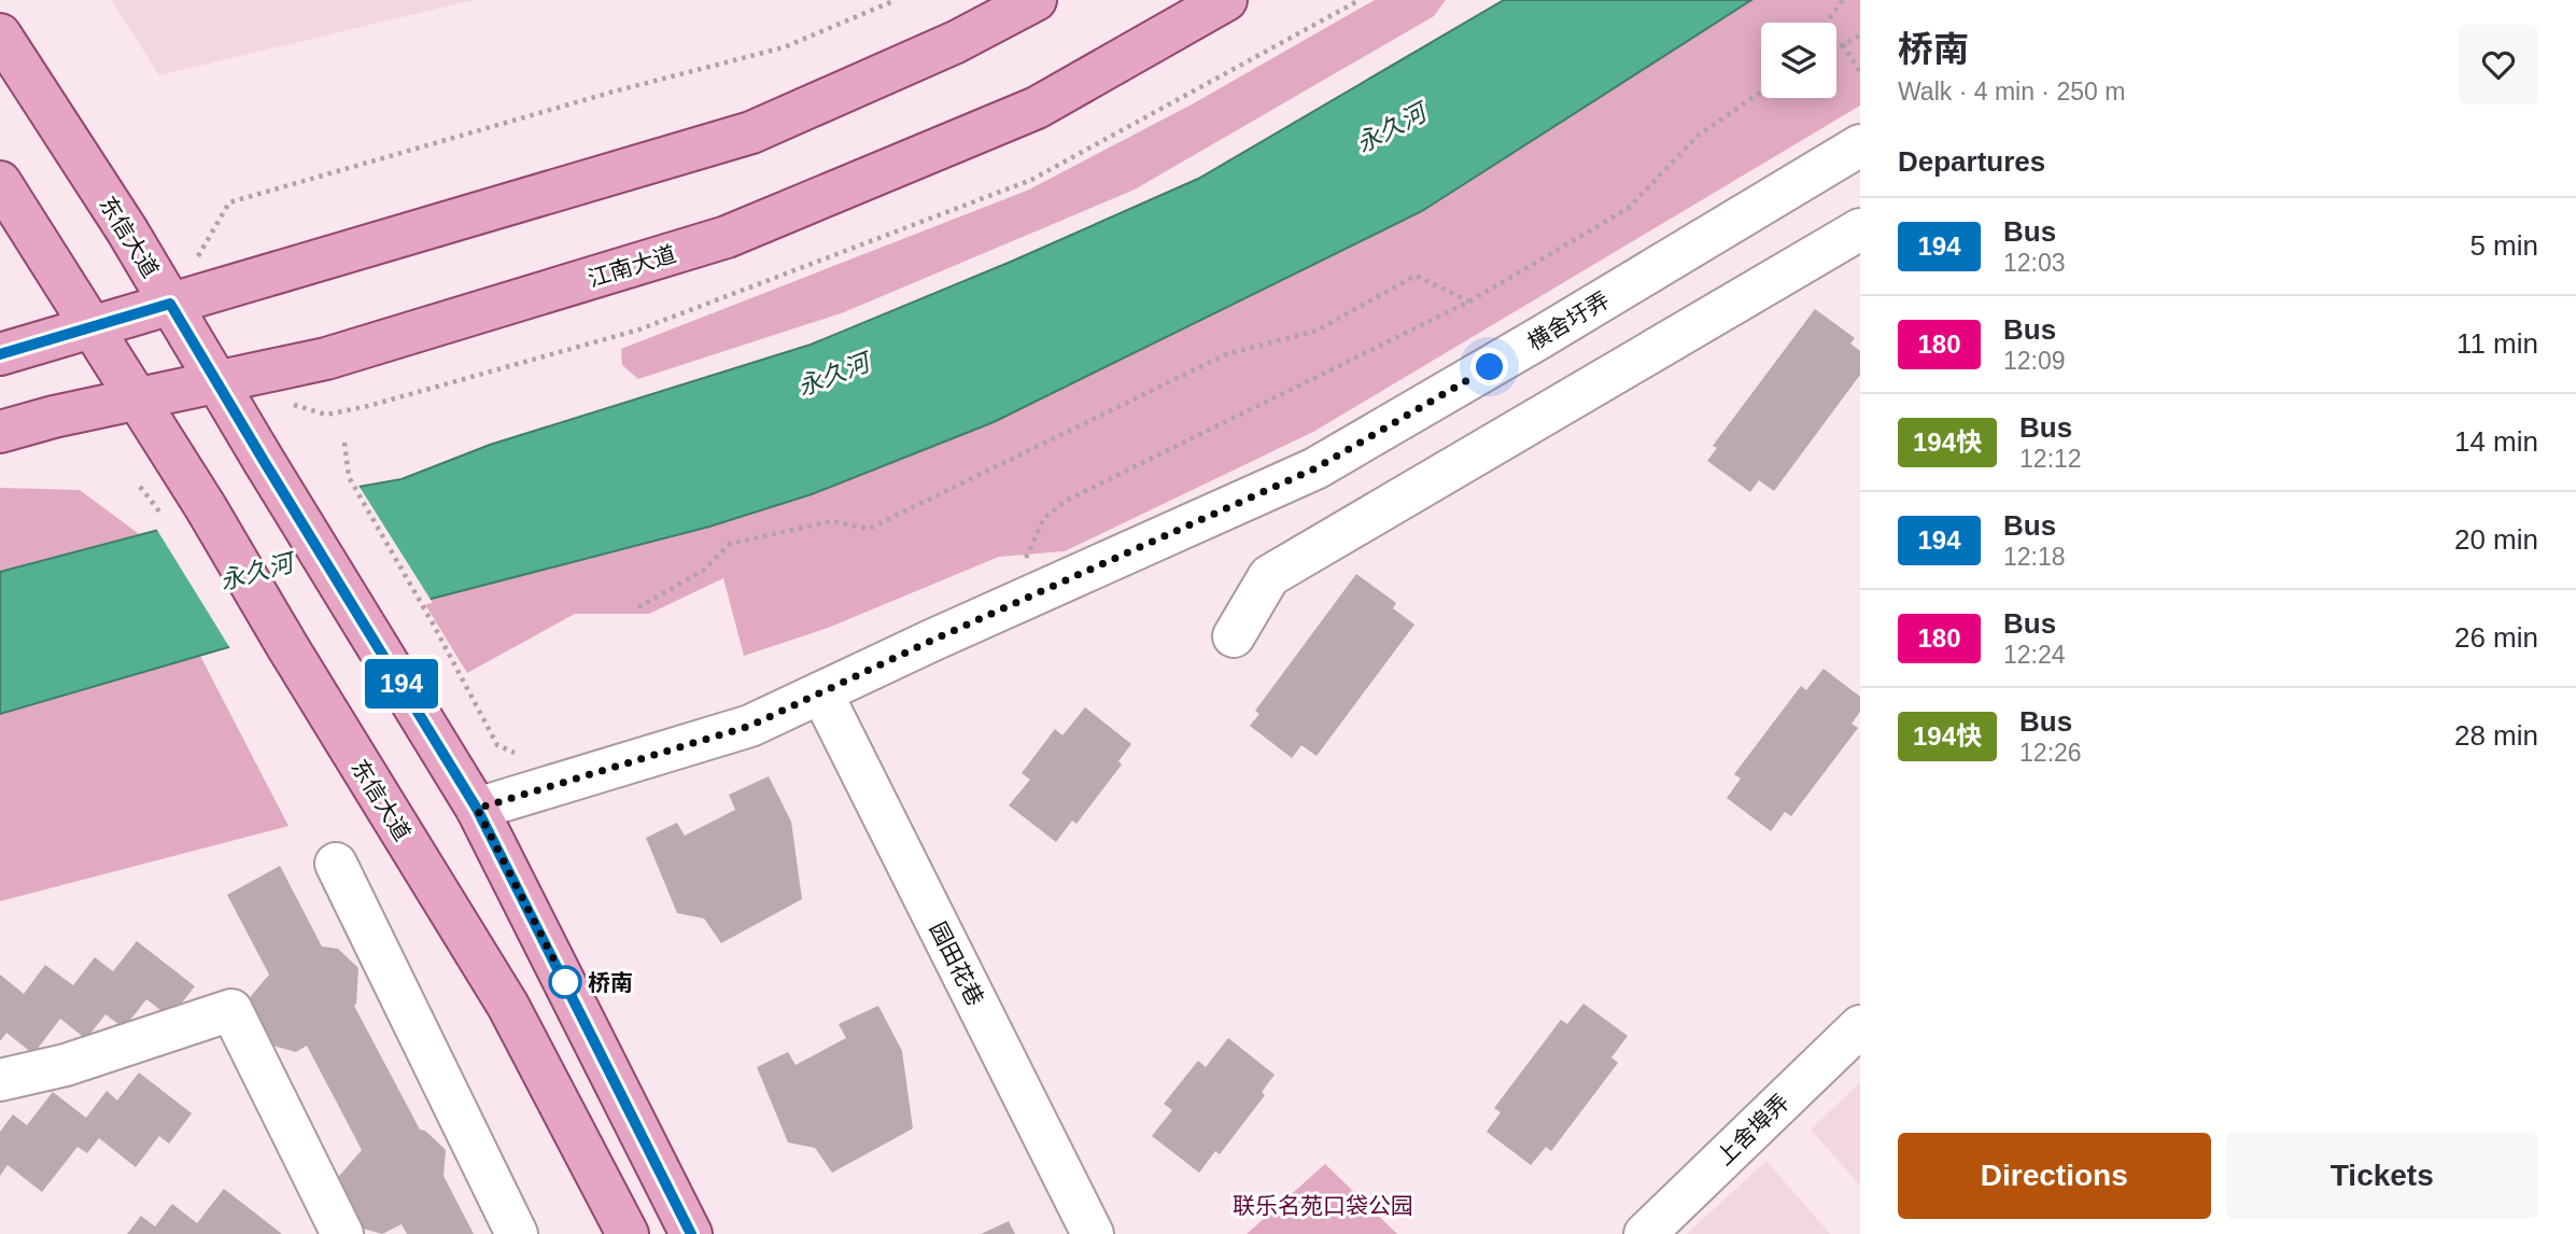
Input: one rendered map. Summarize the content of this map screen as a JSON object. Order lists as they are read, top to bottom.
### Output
{
  "streets": {
    "main road": ["东信大道", "江南大道"],
    "street": ["横舍圩弄", "园田花巷", "上舍埠弄"]
  },
  "crossings": [
    ["东信大道", "江南大道"],
    ["东信大道", "横舍圩弄"],
    ["横舍圩弄", "园田花巷"]
  ],
  "water": ["永久河"],
  "parks": ["联乐名苑口袋公园"],
  "places": ["桥南"],
  "lines": ["bus line 194"],
  "page": {
    "on_map": "194",
    "heading": [
      ["桥南", "Walk · 4 min · 250 m"],
      "Departures"
    ],
    "list": [
      {
        "mark": "194",
        "name": "Bus",
        "note": "12:03",
        "value": "5 min"
      },
      {
        "mark": "180",
        "name": "Bus",
        "note": "12:09",
        "value": "11 min"
      },
      {
        "mark": "194快",
        "name": "Bus",
        "note": "12:12",
        "value": "14 min"
      },
      {
        "mark": "194",
        "name": "Bus",
        "note": "12:18",
        "value": "20 min"
      },
      {
        "mark": "180",
        "name": "Bus",
        "note": "12:24",
        "value": "26 min"
      },
      {
        "mark": "194快",
        "name": "Bus",
        "note": "12:26",
        "value": "28 min"
      }
    ],
    "buttons": ["Directions", "Tickets"]
  }
}
